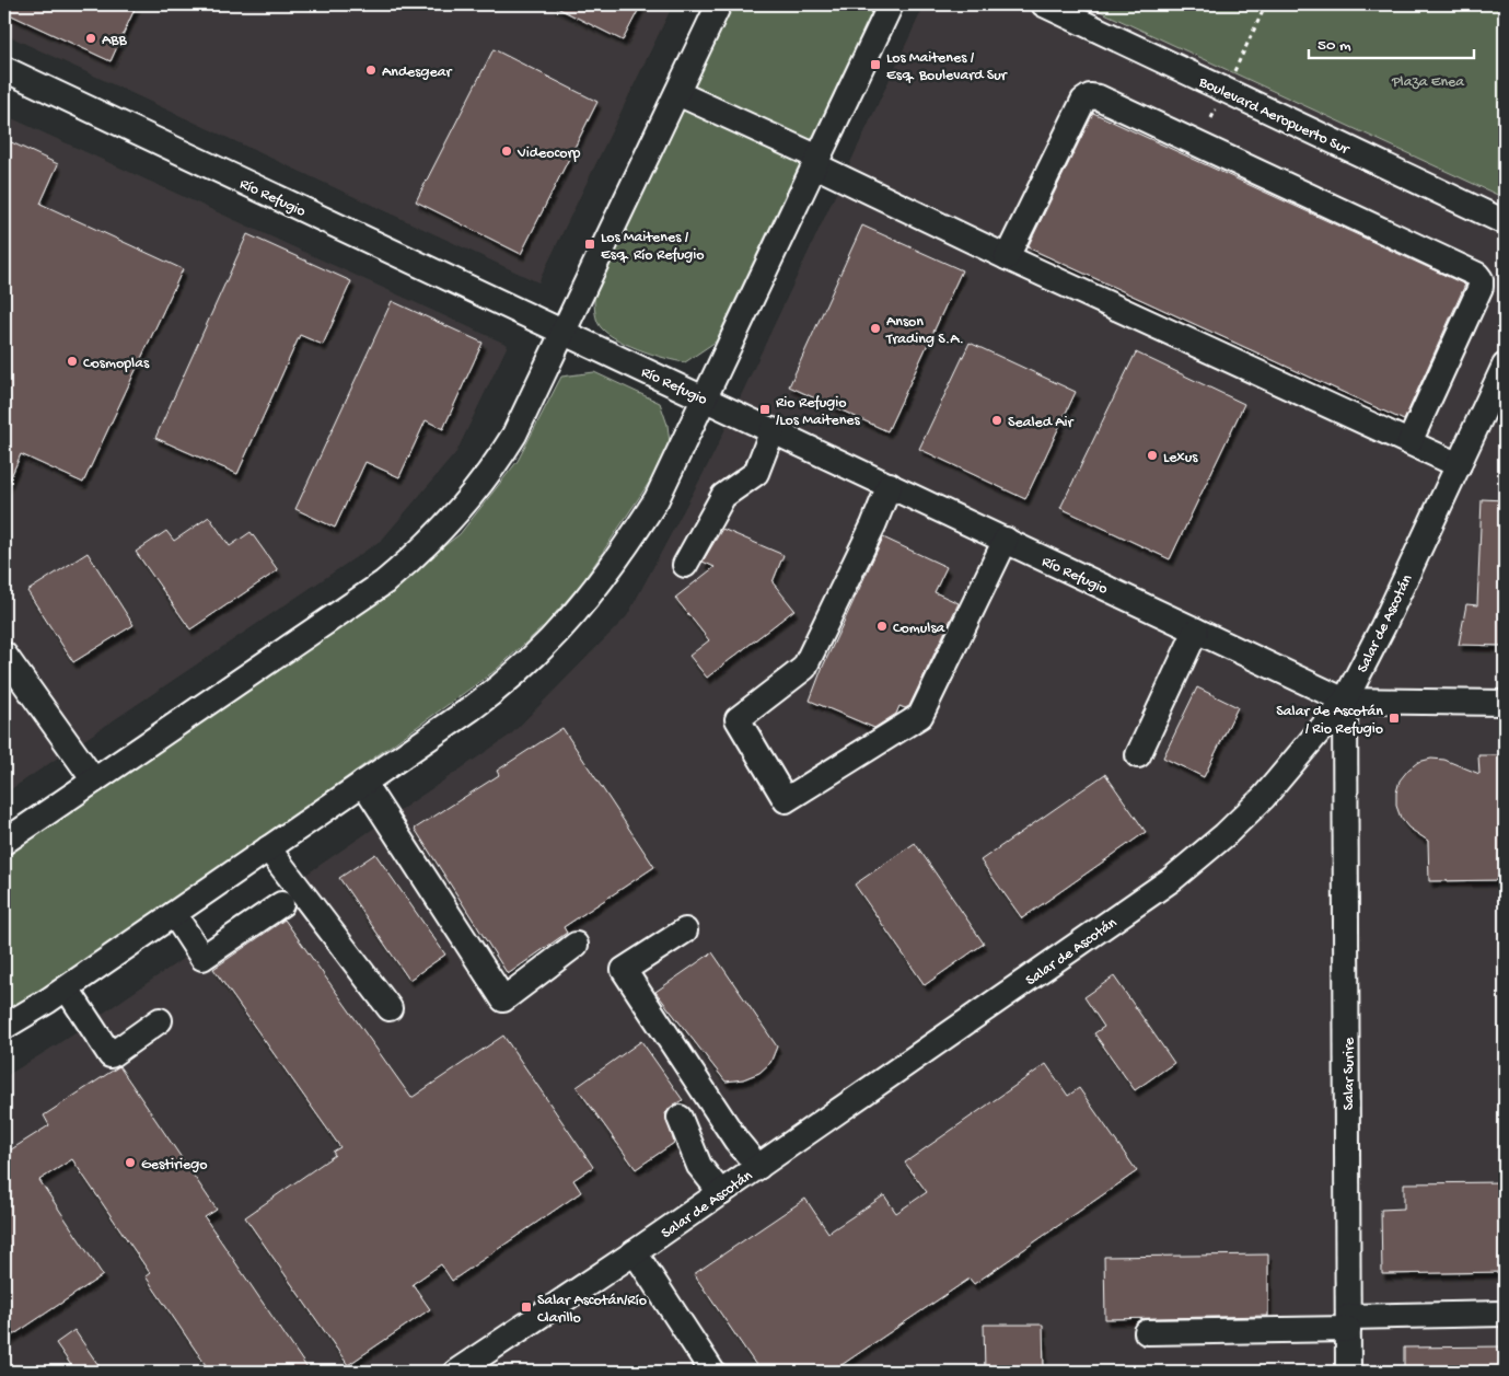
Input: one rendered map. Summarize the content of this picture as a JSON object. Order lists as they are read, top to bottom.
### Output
{
  "streets": {
    "street": [
      "Boulevard Aeropuerto Sur",
      "Río Refugio",
      "Salar de Ascotán",
      "Salar Surire"
    ]
  },
  "crossings": [
    ["Río Refugio", "Salar de Ascotán"],
    ["Río Refugio", "Salar Surire"],
    ["Salar de Ascotán", "Salar Surire"]
  ],
  "parks": ["Plaza Enea"],
  "places": {
    "other": [
      "ABB",
      "Andesgear",
      "Videocorp",
      "Anson Trading S.A.",
      "Cosmoplas",
      "Sealed Air",
      "Lexus",
      "Comulsa",
      "Gestiriego"
    ],
    "transit": [
      "Los Maitenes / Esq. Boulevard Sur",
      "Los Maitenes / Esq. Río Refugio",
      "Rio Refugio /Los Maitenes",
      "Salar de Ascotán / Rio Refugio",
      "Salar Ascotán/Río Clarillo"
    ]
  },
  "scale_bar": "50 m"
}
